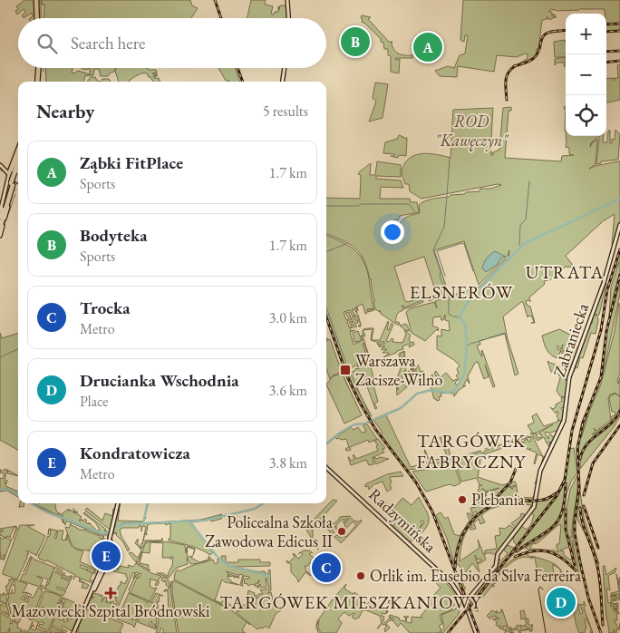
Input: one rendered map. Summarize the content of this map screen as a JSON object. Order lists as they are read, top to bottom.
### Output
{
  "streets": {
    "main road": ["Zabraniecka", "Radzymińska"]
  },
  "crossings": [
    ["Zabraniecka", "Radzymińska"]
  ],
  "districts": [
    "UTRATA",
    "ELSNERÓW",
    "TARGÓWEK FABRYCZNY",
    "TARGÓWEK MIESZKANIOWY"
  ],
  "parks": ["ROD \"Kawęczyn\""],
  "places": {
    "transit": ["Warszawa Zacisze-Wilno"],
    "other": ["Plebania", "Policealna Szkoła Zawodowa Edicus II", "Orlik im. Eusebio da Silva Ferreira"],
    "health": ["Mazowiecki Szpital Bródnowski"]
  },
  "page": {
    "map_buttons": ["+", "−"],
    "search": "Search here",
    "pins": [
      "B",
      "A",
      "E",
      "C",
      "D"
    ],
    "heading": ["Nearby", "5 results"],
    "list": [
      {
        "mark": "A",
        "name": "Ząbki FitPlace",
        "note": "Sports",
        "value": "1.7 km"
      },
      {
        "mark": "B",
        "name": "Bodyteka",
        "note": "Sports",
        "value": "1.7 km"
      },
      {
        "mark": "C",
        "name": "Trocka",
        "note": "Metro",
        "value": "3.0 km"
      },
      {
        "mark": "D",
        "name": "Drucianka Wschodnia",
        "note": "Place",
        "value": "3.6 km"
      },
      {
        "mark": "E",
        "name": "Kondratowicza",
        "note": "Metro",
        "value": "3.8 km"
      }
    ]
  }
}
